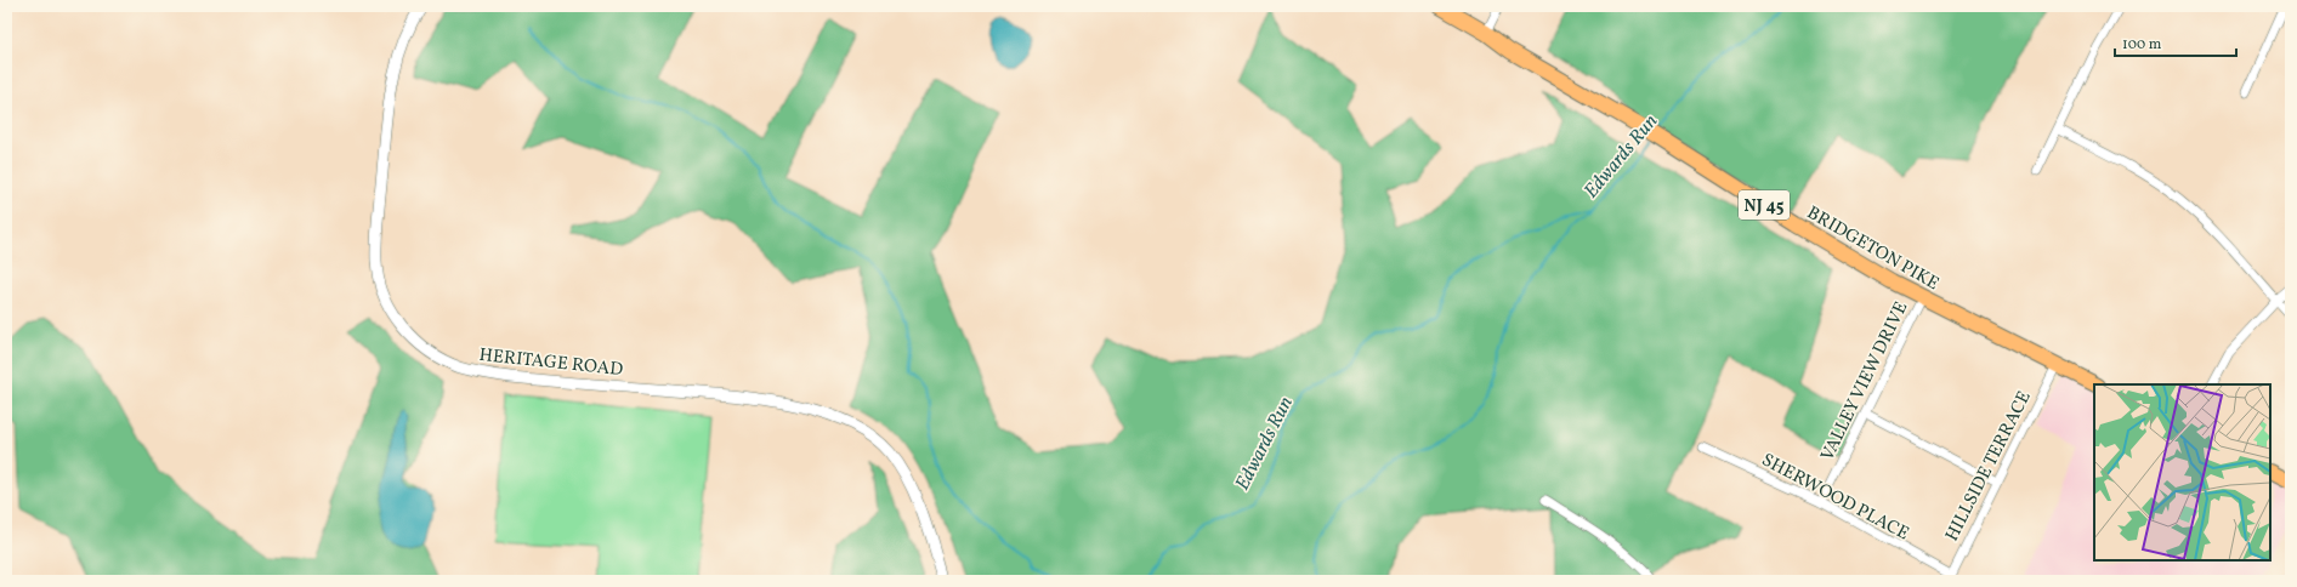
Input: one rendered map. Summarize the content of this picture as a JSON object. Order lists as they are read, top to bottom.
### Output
{
  "streets": {
    "main road": ["NJ 45", "BRIDGETON PIKE"],
    "street": [
      "HERITAGE ROAD",
      "VALLEY VIEW DRIVE",
      "HILLSIDE TERRACE",
      "SHERWOOD PLACE"
    ]
  },
  "crossings": [
    ["BRIDGETON PIKE", "VALLEY VIEW DRIVE"],
    ["BRIDGETON PIKE", "HILLSIDE TERRACE"],
    ["VALLEY VIEW DRIVE", "SHERWOOD PLACE"],
    ["HILLSIDE TERRACE", "SHERWOOD PLACE"]
  ],
  "water": ["Edwards Run"],
  "scale_bar": "100 m"
}
